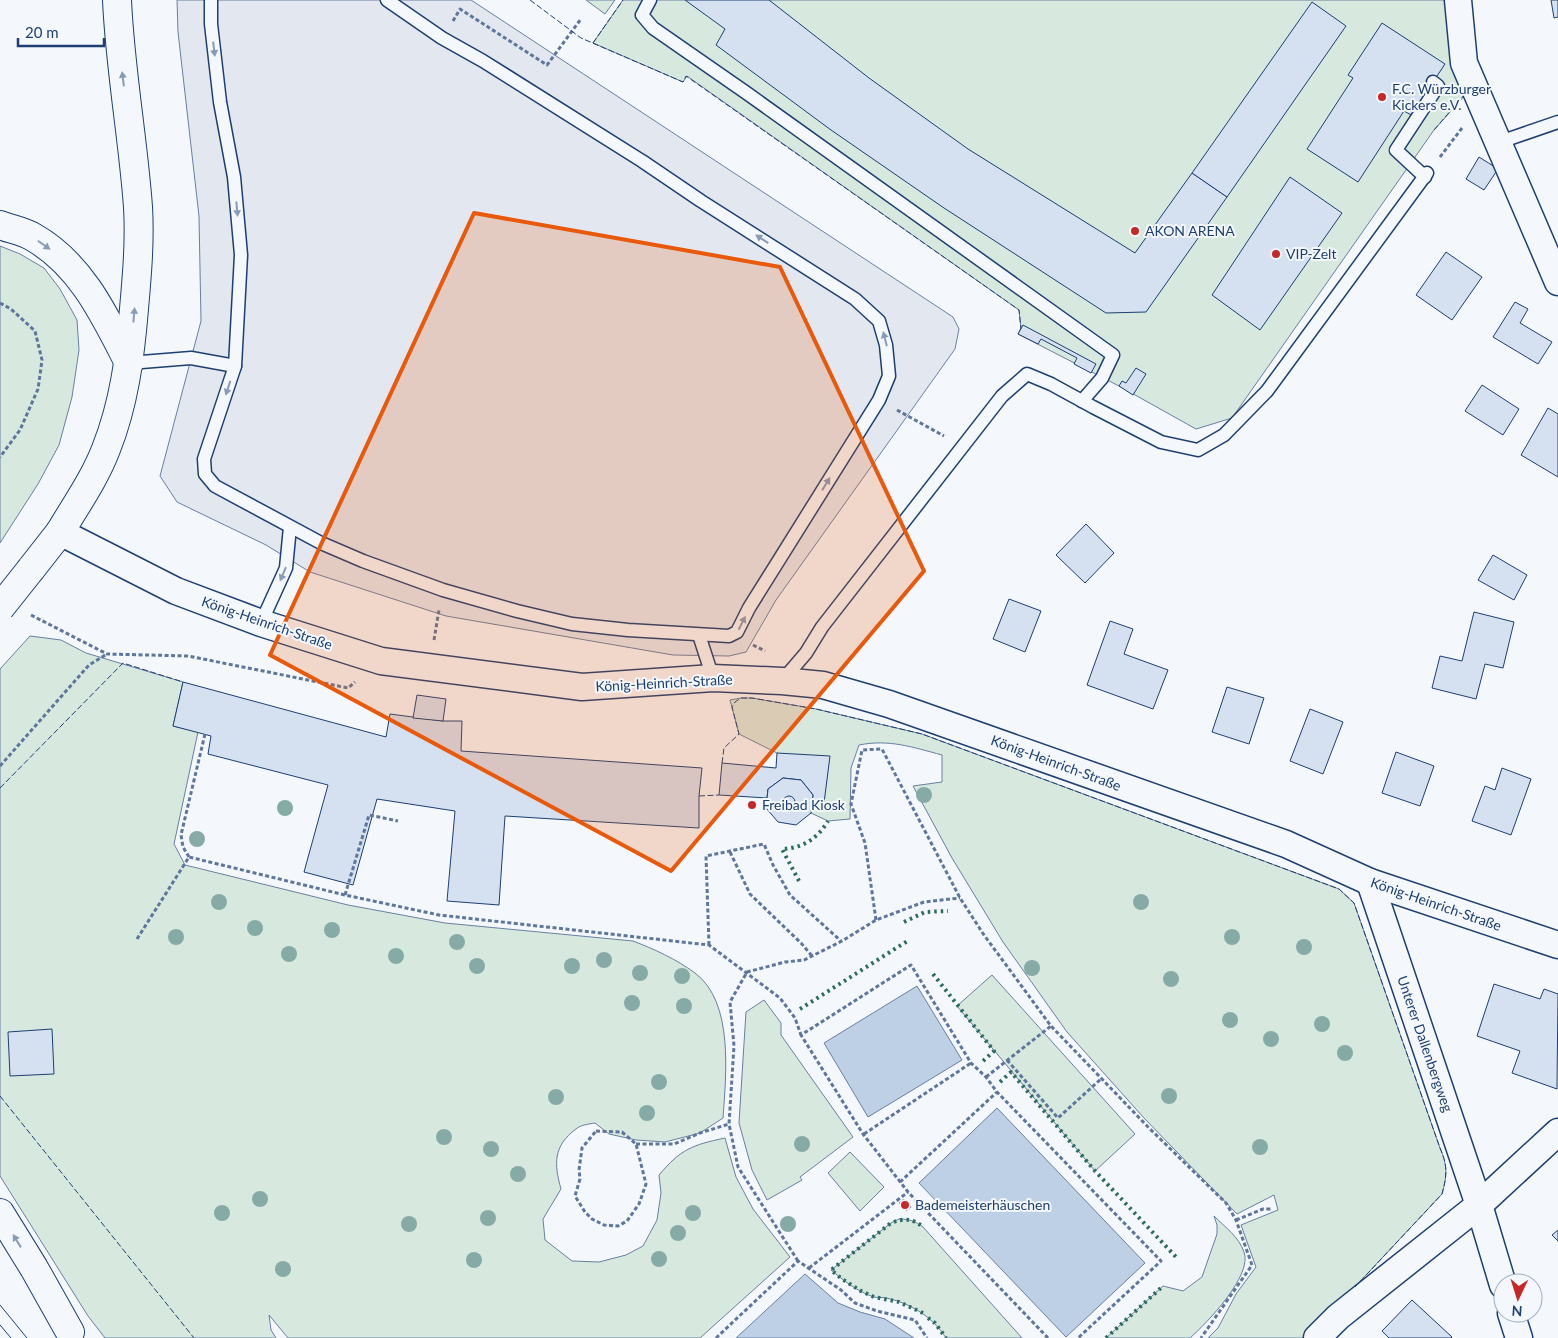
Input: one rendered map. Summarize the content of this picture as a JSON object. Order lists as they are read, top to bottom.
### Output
{
  "streets": {
    "street": ["König-Heinrich-Straße", "Unterer Dallenbergweg"]
  },
  "crossings": [
    ["König-Heinrich-Straße", "Unterer Dallenbergweg"]
  ],
  "places": [
    "F.C. Würzburger Kickers e.V.",
    "AKON ARENA",
    "VIP-Zelt",
    "Freibad Kiosk",
    "Bademeisterhäuschen"
  ],
  "scale_bar": "20 m",
  "north": "bottom"
}
